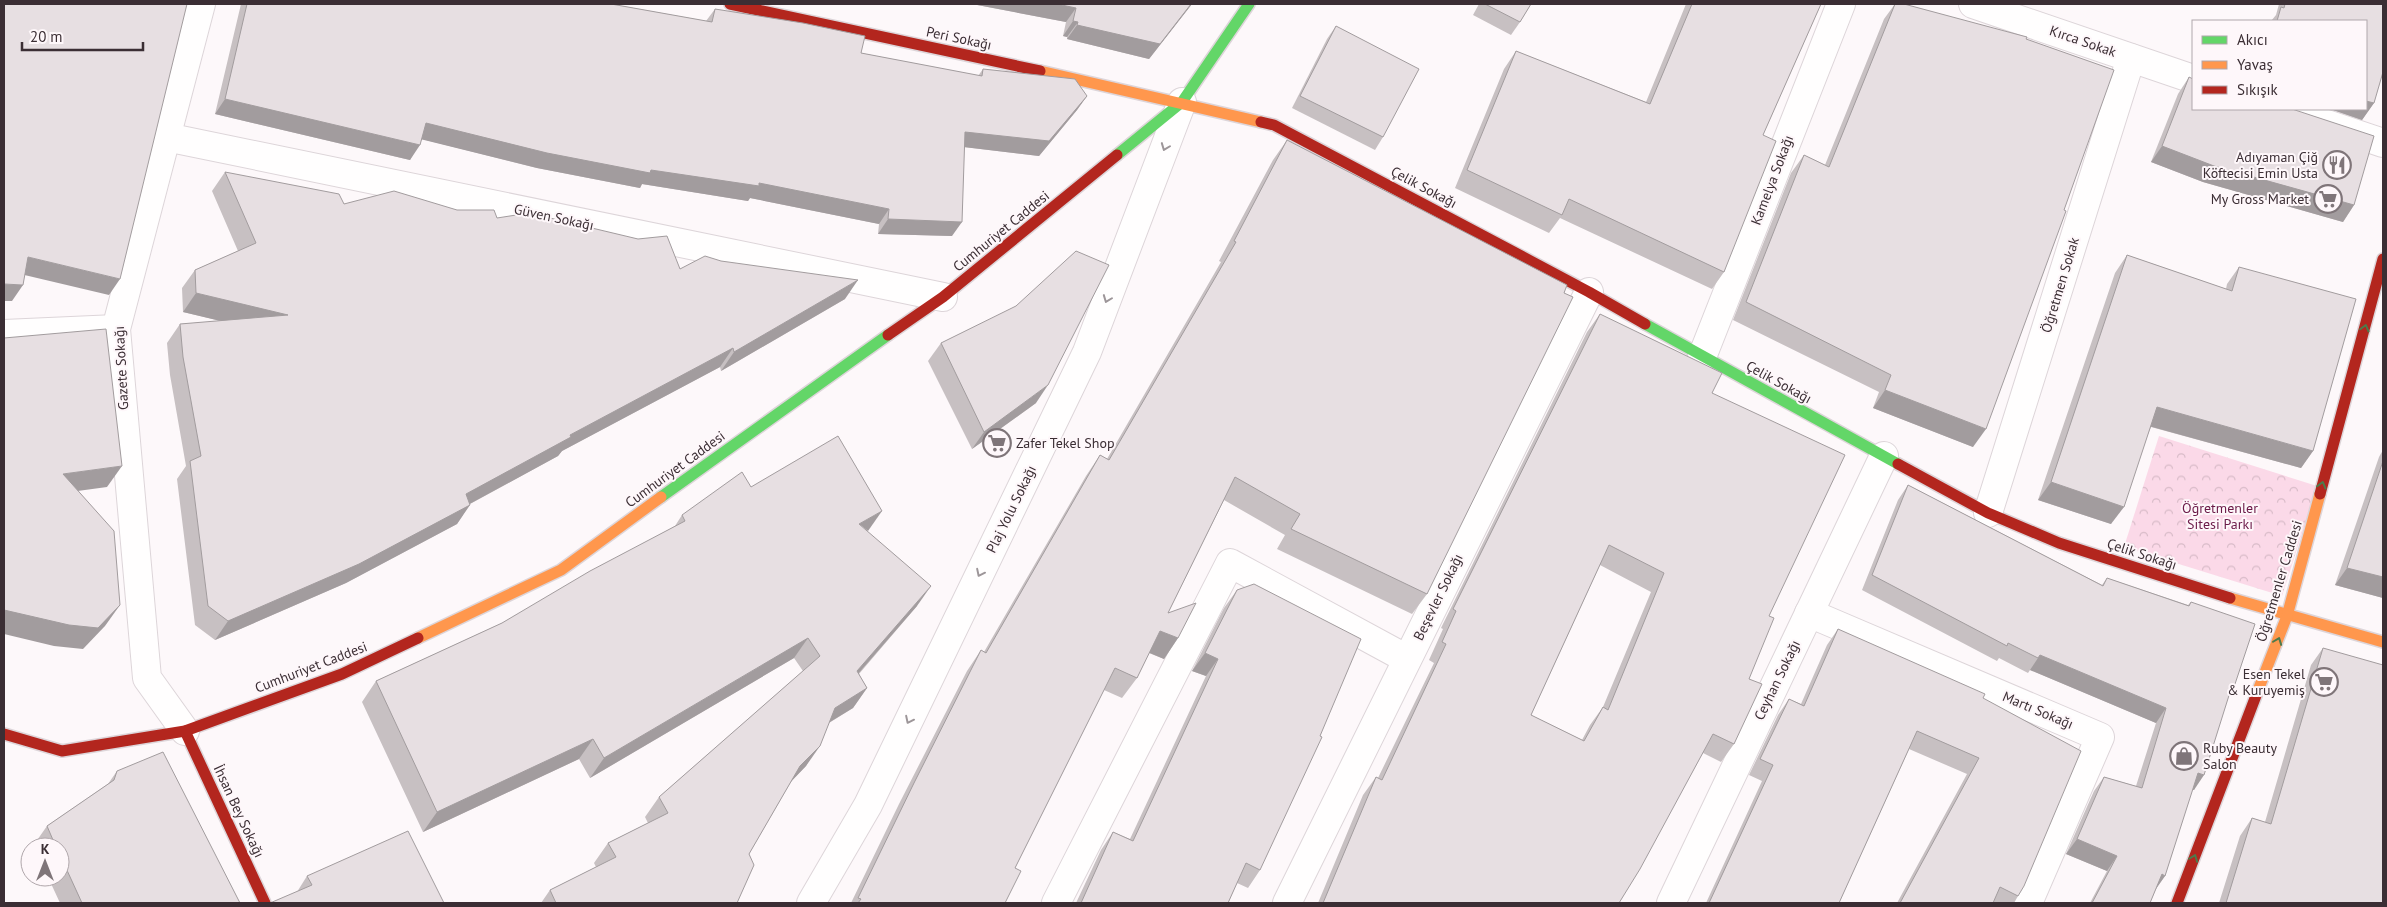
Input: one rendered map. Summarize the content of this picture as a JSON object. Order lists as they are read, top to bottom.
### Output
{
  "streets": {
    "main road": [
      "Peri Sokağı",
      "Çelik Sokağı",
      "Cumhuriyet Caddesi",
      "Öğretmenler Caddesi",
      "İhsan Bey Sokağı"
    ],
    "street": [
      "Kırca Sokak",
      "Kamelya Sokağı",
      "Güven Sokağı",
      "Öğretmen Sokak",
      "Gazete Sokağı",
      "Plaj Yolu Sokağı",
      "Beşevler Sokağı",
      "Ceyhan Sokağı",
      "Martı Sokağı"
    ]
  },
  "crossings": [
    ["Peri Sokağı", "Çelik Sokağı"],
    ["Peri Sokağı", "Cumhuriyet Caddesi"],
    ["Peri Sokağı", "Plaj Yolu Sokağı"],
    ["Kırca Sokak", "Öğretmen Sokak"],
    ["Kamelya Sokağı", "Çelik Sokağı"],
    ["Çelik Sokağı", "Cumhuriyet Caddesi"],
    ["Çelik Sokağı", "Öğretmen Sokak"],
    ["Çelik Sokağı", "Plaj Yolu Sokağı"],
    ["Çelik Sokağı", "Öğretmenler Caddesi"],
    ["Çelik Sokağı", "Beşevler Sokağı"],
    ["Çelik Sokağı", "Ceyhan Sokağı"],
    ["Güven Sokağı", "Cumhuriyet Caddesi"],
    ["Güven Sokağı", "Gazete Sokağı"],
    ["Cumhuriyet Caddesi", "Gazete Sokağı"],
    ["Cumhuriyet Caddesi", "Plaj Yolu Sokağı"],
    ["Cumhuriyet Caddesi", "İhsan Bey Sokağı"],
    ["Gazete Sokağı", "İhsan Bey Sokağı"],
    ["Ceyhan Sokağı", "Martı Sokağı"]
  ],
  "one_way": ["Plaj Yolu Sokağı", "Öğretmenler Caddesi"],
  "parks": ["Öğretmenler Sitesi Parkı"],
  "places": {
    "restaurant": ["Adıyaman Çiğ Köftecisi Emin Usta"],
    "supermarket": ["My Gross Market", "Zafer Tekel Shop", "Esen Tekel & Kuruyemiş"],
    "shop": ["Ruby Beauty Salon"]
  },
  "legend": ["Akıcı", "Yavaş", "Sıkışık"],
  "scale_bar": "20 m",
  "north": "top"
}
